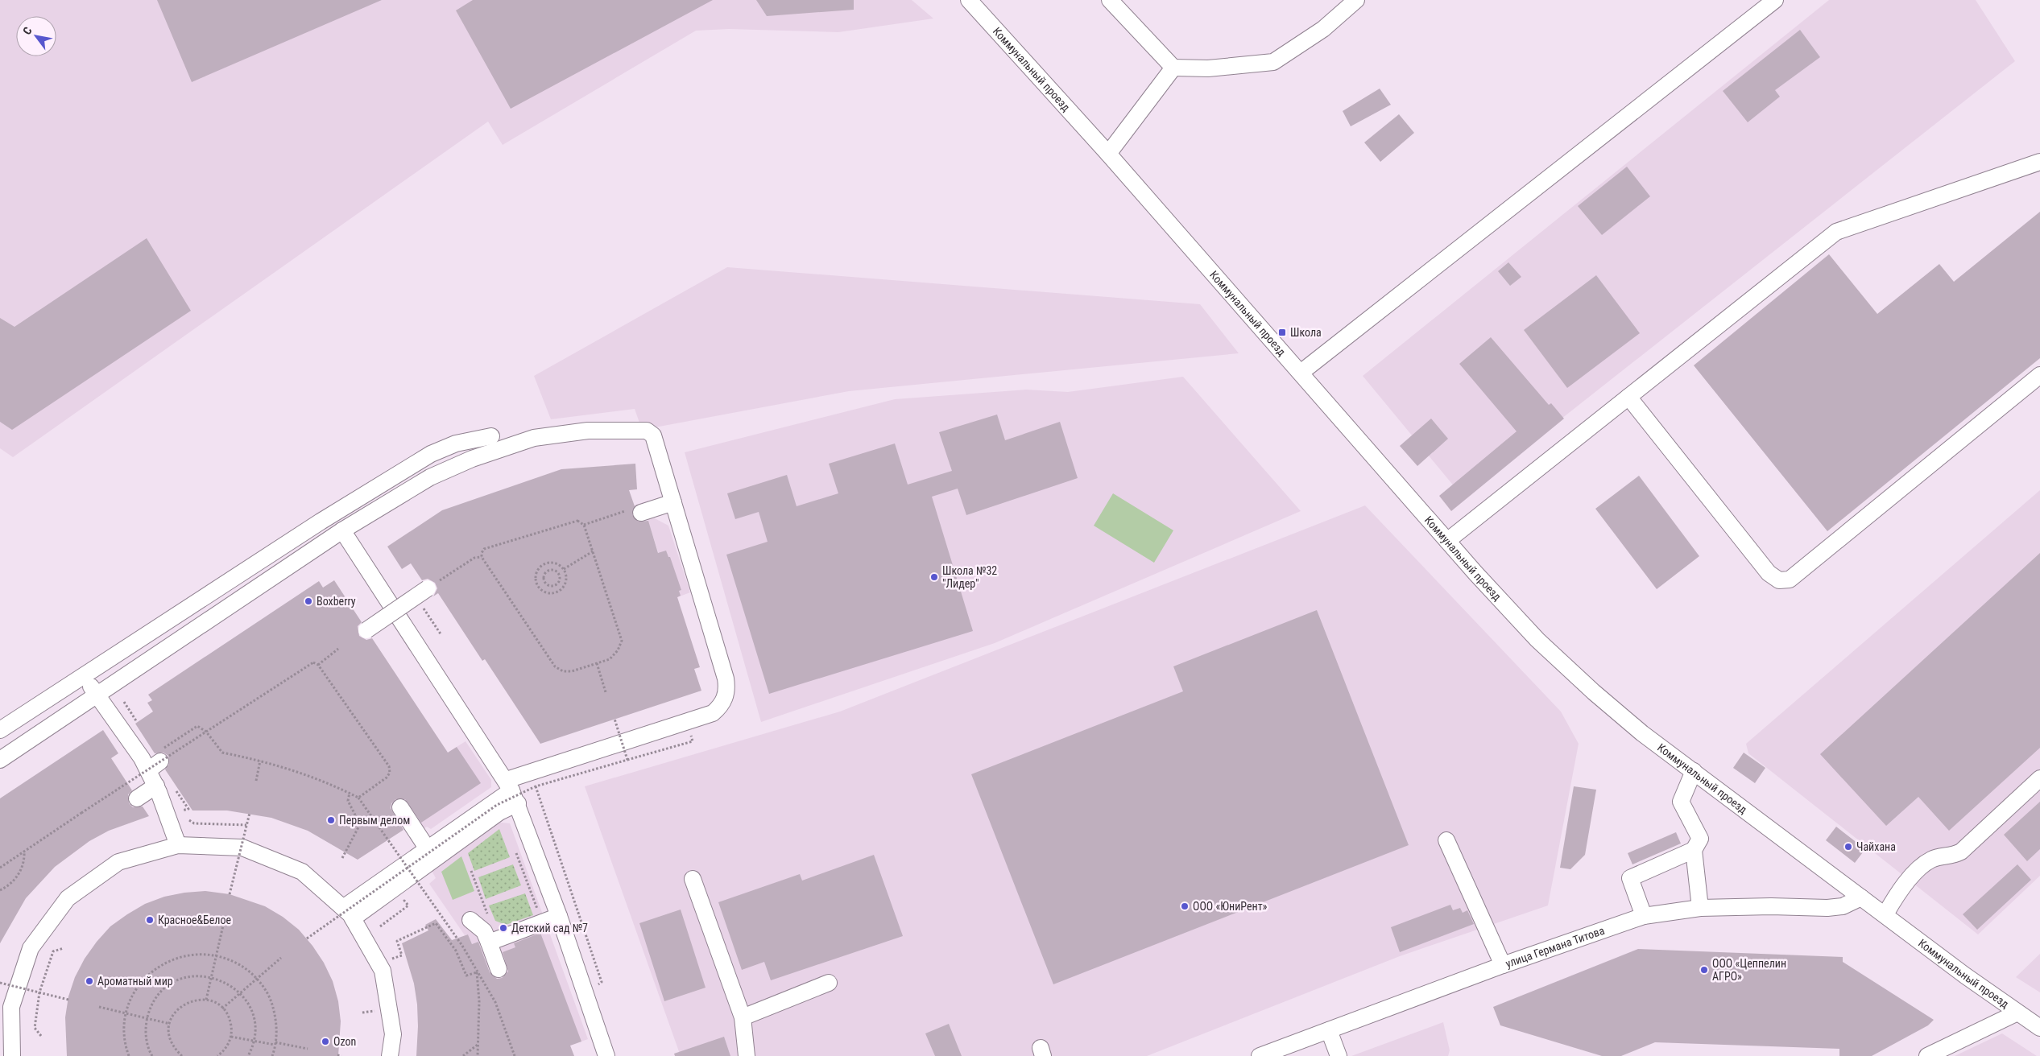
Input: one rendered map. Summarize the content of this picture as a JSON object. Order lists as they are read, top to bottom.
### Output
{
  "streets": {
    "street": ["Коммунальный проезд", "улица Германа Титова"]
  },
  "crossings": [
    ["Коммунальный проезд", "улица Германа Титова"]
  ],
  "places": {
    "transit": ["Школа"],
    "other": [
      "Школа №32 \"Лидер\"",
      "Boxberry",
      "Первым делом",
      "Чайхана",
      "ООО «ЮниРент»",
      "Красное&Белое",
      "Детский сад №7",
      "ООО «Цеппелин АГРО»",
      "Ароматный мир",
      "Ozon"
    ]
  },
  "north": "top left"
}
